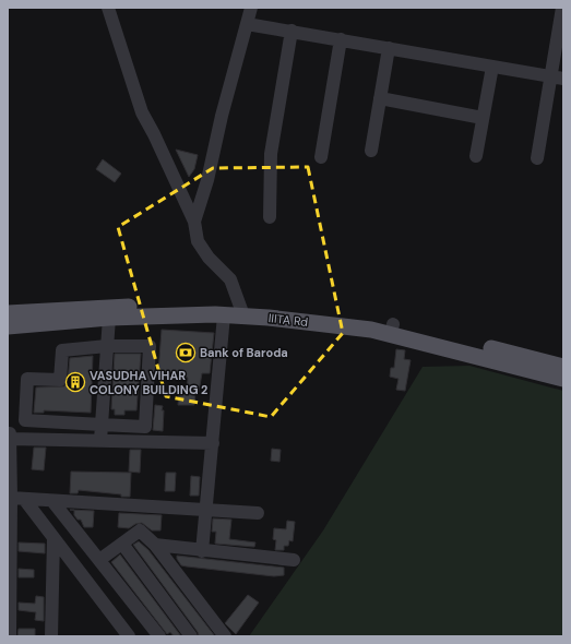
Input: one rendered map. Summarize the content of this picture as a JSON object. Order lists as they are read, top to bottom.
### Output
{
  "streets": {
    "main road": ["IIITA Rd"]
  },
  "places": {
    "bank": ["Bank of Baroda"],
    "building": ["VASUDHA VIHAR COLONY BUILDING 2"]
  }
}
